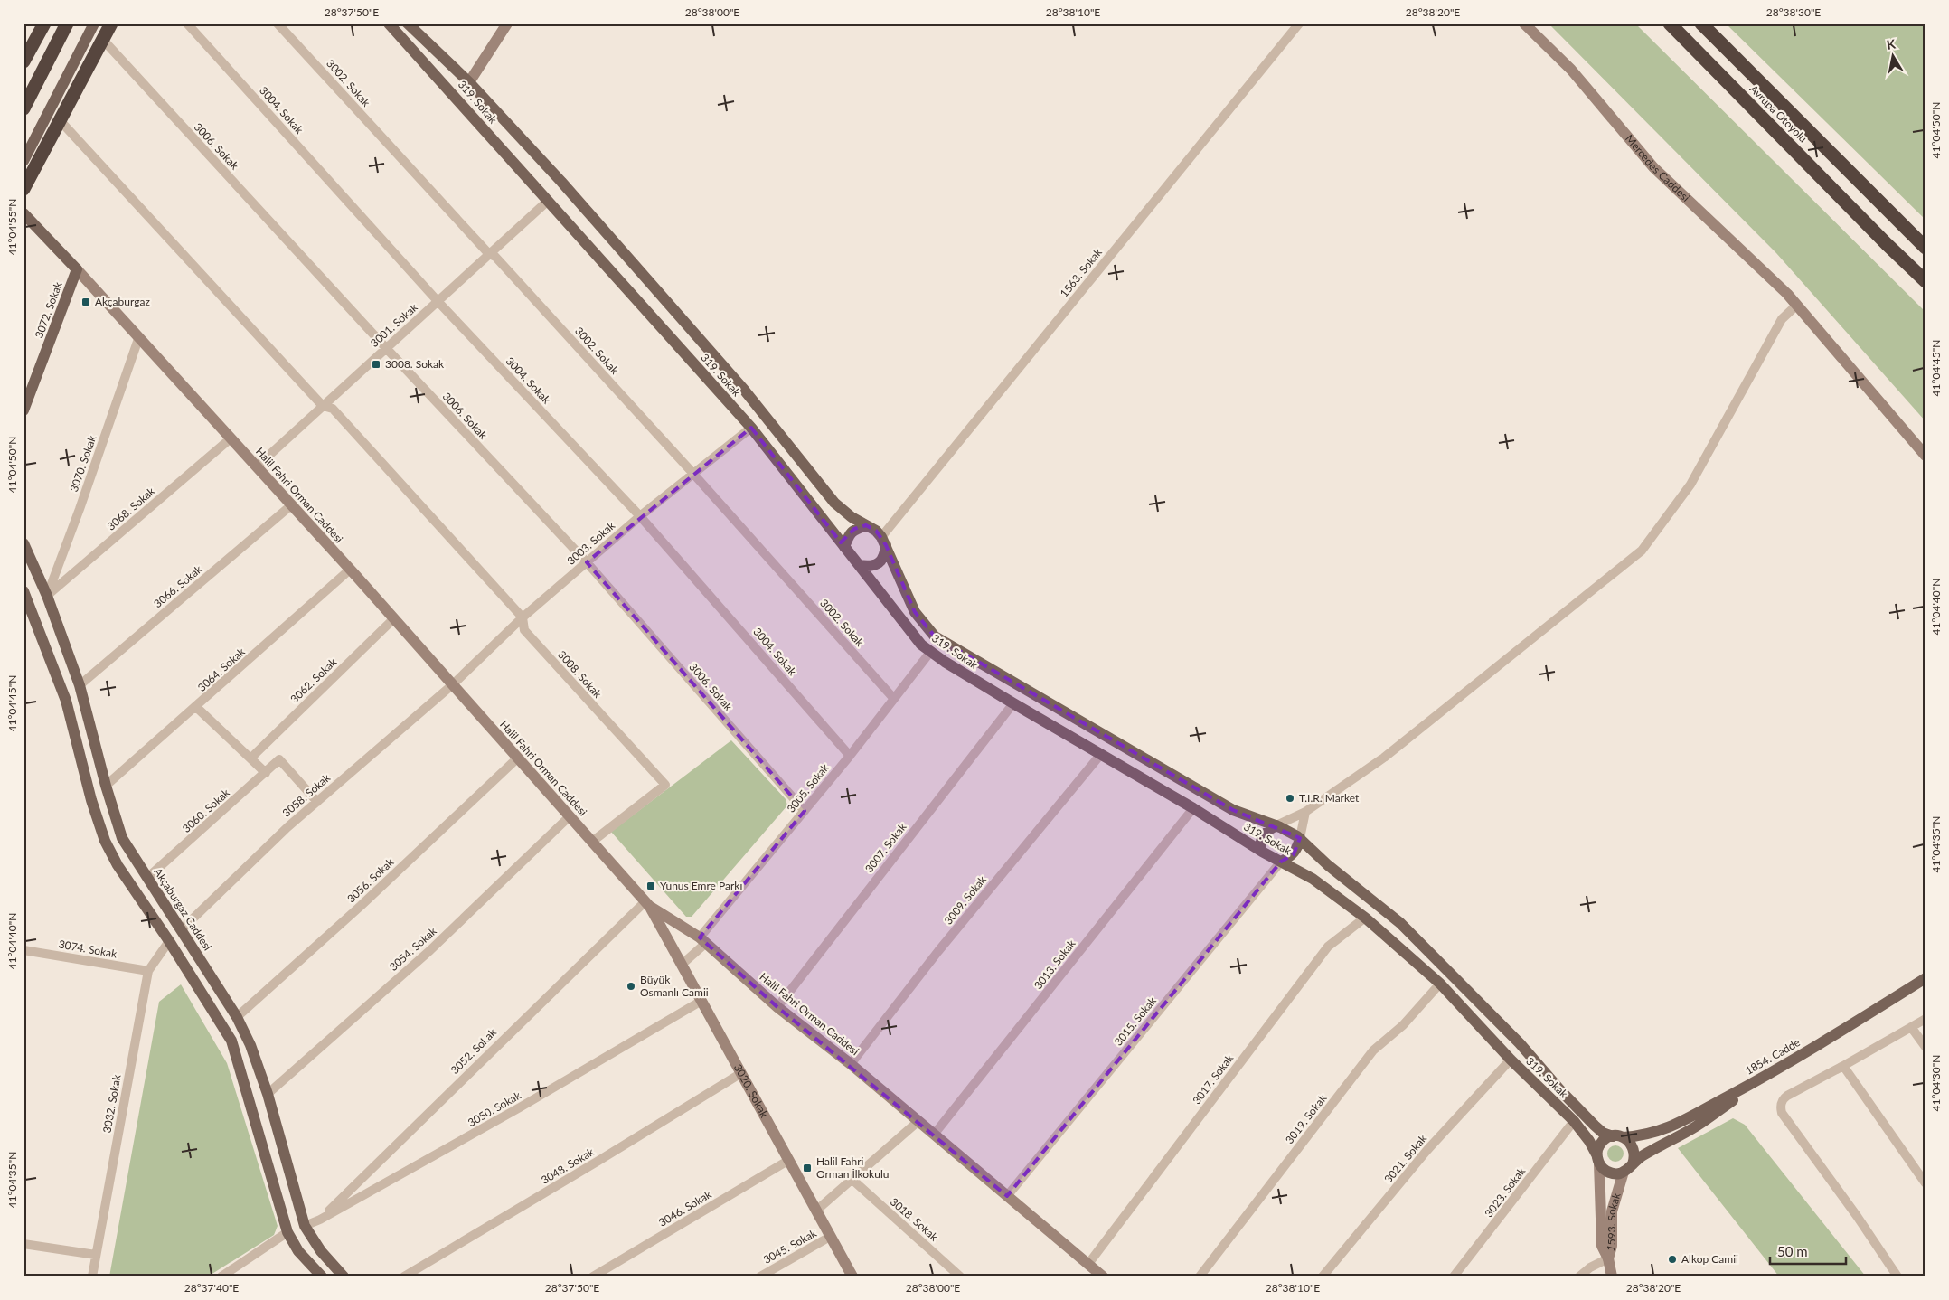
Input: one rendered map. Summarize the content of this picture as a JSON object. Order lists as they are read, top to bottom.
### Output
{
  "streets": {
    "highway": ["Avrupa Otoyolu"],
    "main road": [
      "319. Sokak",
      "Mercedes Caddesi",
      "3072. Sokak",
      "Halil Fahri Orman Caddesi",
      "Akçaburgaz Caddesi",
      "1854. Cadde",
      "3020. Sokak",
      "1593. Sokak"
    ],
    "street": [
      "3002. Sokak",
      "3004. Sokak",
      "3006. Sokak",
      "1563. Sokak",
      "3001. Sokak",
      "3070. Sokak",
      "3068. Sokak",
      "3003. Sokak",
      "3066. Sokak",
      "3064. Sokak",
      "3008. Sokak",
      "3062. Sokak",
      "3005. Sokak",
      "3058. Sokak",
      "3060. Sokak",
      "3007. Sokak",
      "3056. Sokak",
      "3009. Sokak",
      "3074. Sokak",
      "3054. Sokak",
      "3013. Sokak",
      "3015. Sokak",
      "3052. Sokak",
      "3017. Sokak",
      "3032. Sokak",
      "3050. Sokak",
      "3019. Sokak",
      "3021. Sokak",
      "3048. Sokak",
      "3023. Sokak",
      "3046. Sokak",
      "3018. Sokak",
      "3045. Sokak"
    ]
  },
  "crossings": [
    ["3002. Sokak", "3001. Sokak"],
    ["3002. Sokak", "3003. Sokak"],
    ["3002. Sokak", "3005. Sokak"],
    ["319. Sokak", "1563. Sokak"],
    ["319. Sokak", "3001. Sokak"],
    ["319. Sokak", "3003. Sokak"],
    ["319. Sokak", "3005. Sokak"],
    ["319. Sokak", "3007. Sokak"],
    ["319. Sokak", "3009. Sokak"],
    ["319. Sokak", "3013. Sokak"],
    ["319. Sokak", "3015. Sokak"],
    ["319. Sokak", "1854. Cadde"],
    ["319. Sokak", "3017. Sokak"],
    ["319. Sokak", "3019. Sokak"],
    ["319. Sokak", "3021. Sokak"],
    ["319. Sokak", "3023. Sokak"],
    ["319. Sokak", "1593. Sokak"],
    ["3004. Sokak", "3001. Sokak"],
    ["3004. Sokak", "3003. Sokak"],
    ["3004. Sokak", "3005. Sokak"],
    ["3006. Sokak", "3001. Sokak"],
    ["3006. Sokak", "3003. Sokak"],
    ["3006. Sokak", "3005. Sokak"],
    ["3072. Sokak", "Halil Fahri Orman Caddesi"],
    ["3001. Sokak", "Halil Fahri Orman Caddesi"],
    ["3001. Sokak", "3008. Sokak"],
    ["3070. Sokak", "Halil Fahri Orman Caddesi"],
    ["3070. Sokak", "3068. Sokak"],
    ["3070. Sokak", "Akçaburgaz Caddesi"],
    ["Halil Fahri Orman Caddesi", "3068. Sokak"],
    ["Halil Fahri Orman Caddesi", "3003. Sokak"],
    ["Halil Fahri Orman Caddesi", "3066. Sokak"],
    ["Halil Fahri Orman Caddesi", "3064. Sokak"],
    ["Halil Fahri Orman Caddesi", "3008. Sokak"],
    ["Halil Fahri Orman Caddesi", "3062. Sokak"],
    ["Halil Fahri Orman Caddesi", "3005. Sokak"],
    ["Halil Fahri Orman Caddesi", "3058. Sokak"],
    ["Halil Fahri Orman Caddesi", "3007. Sokak"],
    ["Halil Fahri Orman Caddesi", "3056. Sokak"],
    ["Halil Fahri Orman Caddesi", "3009. Sokak"],
    ["Halil Fahri Orman Caddesi", "3054. Sokak"],
    ["Halil Fahri Orman Caddesi", "3013. Sokak"],
    ["Halil Fahri Orman Caddesi", "3015. Sokak"],
    ["Halil Fahri Orman Caddesi", "3052. Sokak"],
    ["Halil Fahri Orman Caddesi", "3017. Sokak"],
    ["Halil Fahri Orman Caddesi", "3020. Sokak"],
    ["3068. Sokak", "Akçaburgaz Caddesi"],
    ["3003. Sokak", "3008. Sokak"],
    ["3003. Sokak", "3058. Sokak"],
    ["3066. Sokak", "Akçaburgaz Caddesi"],
    ["3064. Sokak", "Akçaburgaz Caddesi"],
    ["3005. Sokak", "3020. Sokak"],
    ["3058. Sokak", "3060. Sokak"],
    ["3058. Sokak", "Akçaburgaz Caddesi"],
    ["3060. Sokak", "Akçaburgaz Caddesi"],
    ["3056. Sokak", "Akçaburgaz Caddesi"],
    ["Akçaburgaz Caddesi", "3054. Sokak"],
    ["Akçaburgaz Caddesi", "3050. Sokak"],
    ["3074. Sokak", "3032. Sokak"],
    ["3052. Sokak", "3020. Sokak"],
    ["3052. Sokak", "3050. Sokak"],
    ["1854. Cadde", "1593. Sokak"],
    ["3020. Sokak", "3050. Sokak"],
    ["3020. Sokak", "3048. Sokak"],
    ["3020. Sokak", "3046. Sokak"],
    ["3020. Sokak", "3045. Sokak"]
  ],
  "places": {
    "transit": [
      "Akçaburgaz",
      "3008. Sokak",
      "Yunus Emre Parkı",
      "Halil Fahri Orman İlkokulu"
    ],
    "other": ["T.I.R. Market", "Büyük Osmanlı Camii", "Alkop Camii"]
  },
  "scale_bar": "50 m",
  "north": "top",
  "coordinates": [
    "28°37'50\"E",
    "28°38'00\"E",
    "28°38'10\"E",
    "28°38'20\"E",
    "28°38'30\"E",
    "41°04'50\"N",
    "41°04'55\"N",
    "41°04'45\"N",
    "41°04'40\"N",
    "41°04'35\"N",
    "41°04'30\"N",
    "28°37'40\"E"
  ]
}
